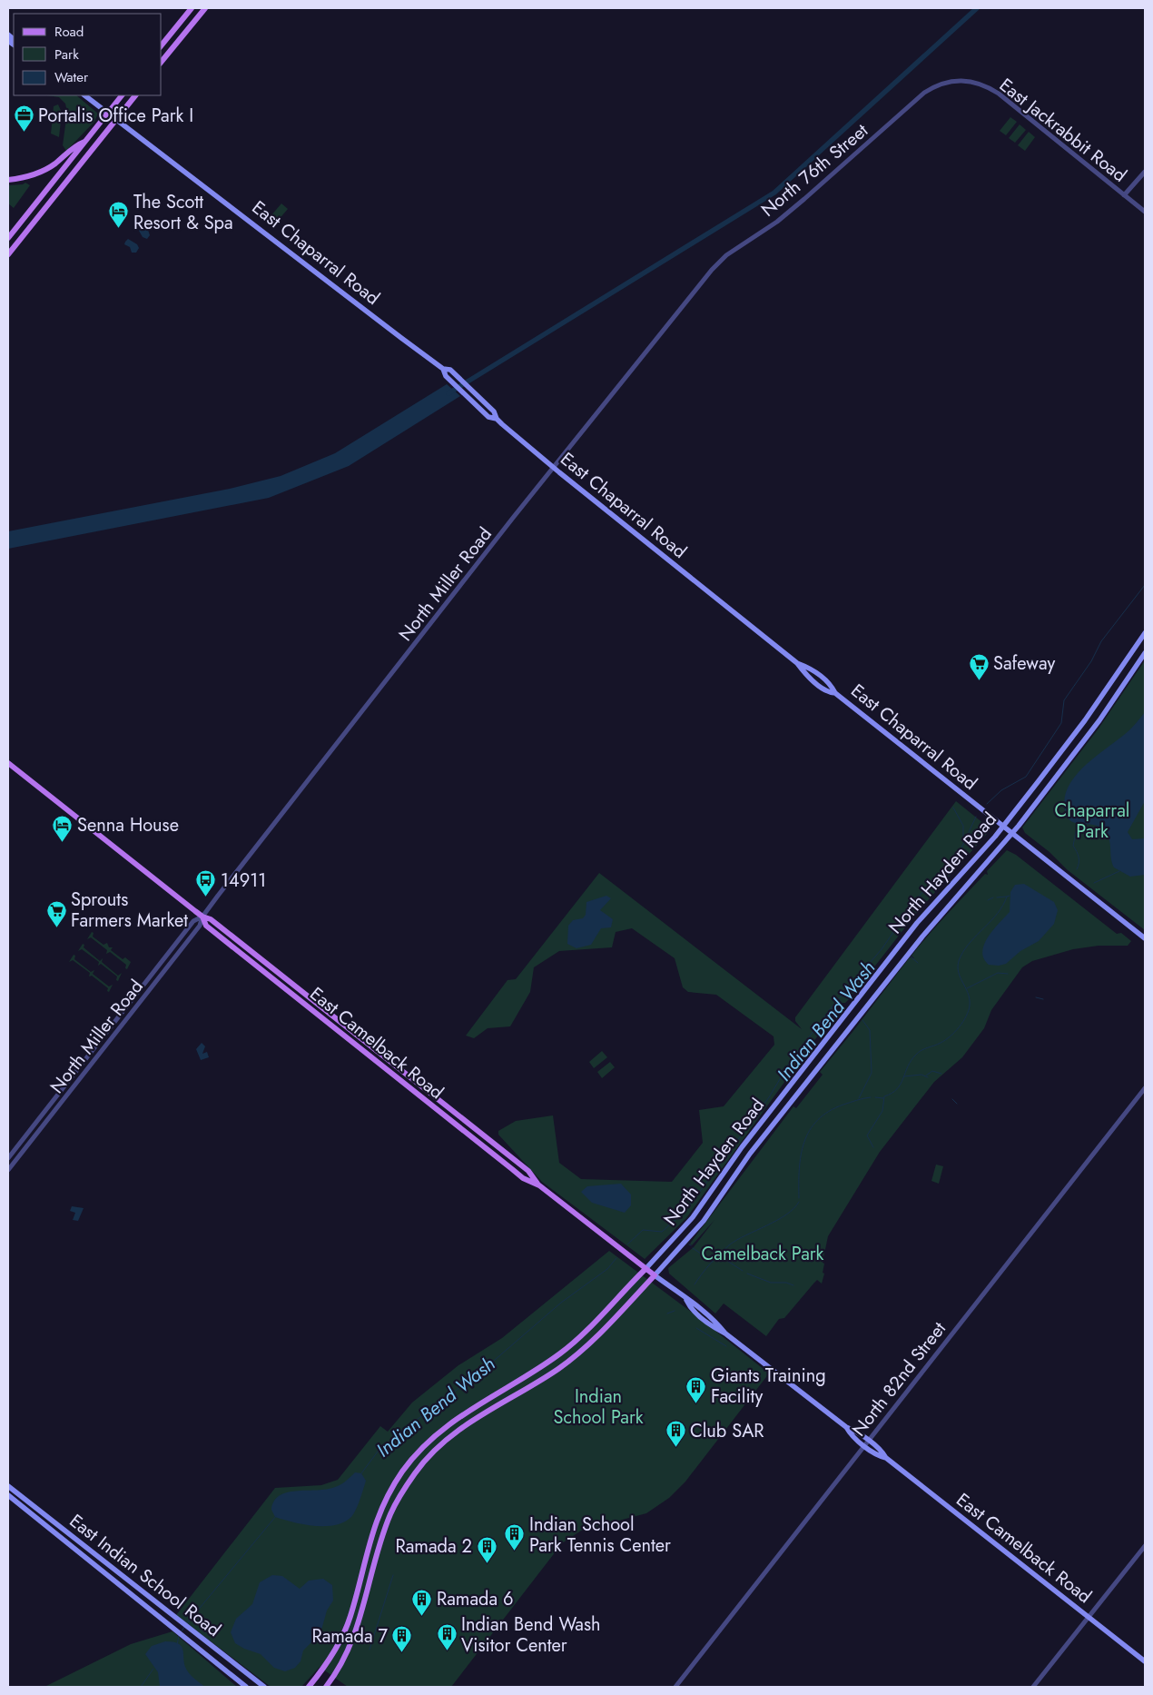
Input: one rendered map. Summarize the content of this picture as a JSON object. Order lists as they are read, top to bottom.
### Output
{
  "streets": {
    "main road": [
      "East Chaparral Road",
      "North Hayden Road",
      "East Camelback Road",
      "East Indian School Road"
    ],
    "street": [
      "East Jackrabbit Road",
      "North 76th Street",
      "North Miller Road",
      "North 82nd Street"
    ]
  },
  "crossings": [
    ["East Jackrabbit Road", "North 76th Street"],
    ["North 76th Street", "North Miller Road"],
    ["East Chaparral Road", "North Miller Road"],
    ["East Chaparral Road", "North Hayden Road"],
    ["North Miller Road", "East Camelback Road"],
    ["North Hayden Road", "East Camelback Road"],
    ["East Camelback Road", "North 82nd Street"]
  ],
  "water": ["Indian Bend Wash"],
  "parks": ["Chaparral Park", "Camelback Park", "Indian School Park"],
  "places": {
    "office": ["Portalis Office Park I"],
    "hotel": ["The Scott Resort & Spa", "Senna House"],
    "supermarket": ["Safeway", "Sprouts Farmers Market"],
    "bus stop": ["14911"],
    "building": [
      "Giants Training Facility",
      "Club SAR",
      "Indian School Park Tennis Center",
      "Ramada 2",
      "Ramada 6",
      "Indian Bend Wash Visitor Center",
      "Ramada 7"
    ]
  },
  "legend": ["Road", "Park", "Water"]
}
